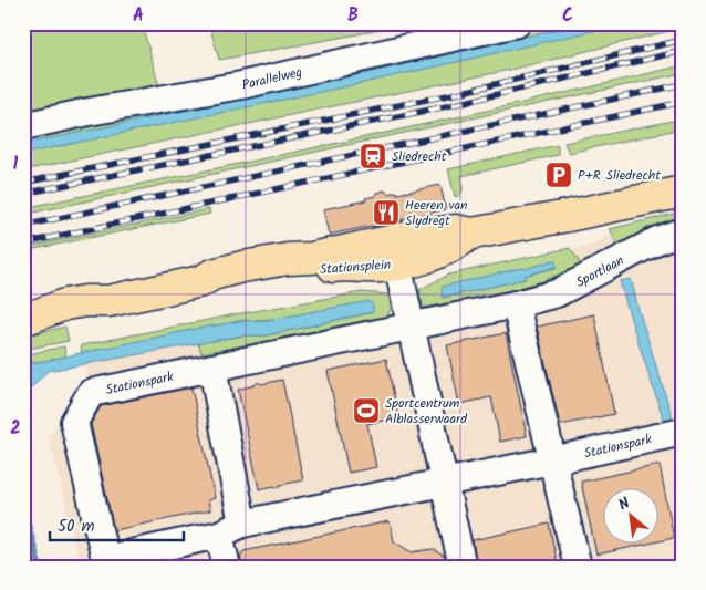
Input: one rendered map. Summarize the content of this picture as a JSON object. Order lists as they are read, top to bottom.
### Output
{
  "streets": {
    "main road": ["Stationsplein"],
    "street": ["Parallelweg", "Sportlaan", "Stationspark"]
  },
  "crossings": [
    ["Sportlaan", "Stationspark"]
  ],
  "places": {
    "station": ["Sliedrecht"],
    "parking": ["P+R Sliedrecht"],
    "restaurant": ["Heeren van Slydregt"],
    "sports": ["Sportcentrum Alblasserwaard"]
  },
  "scale_bar": "50 m",
  "north": "top left",
  "grid": {
    "columns": ["A", "B", "C"],
    "rows": ["1", "2"]
  }
}
